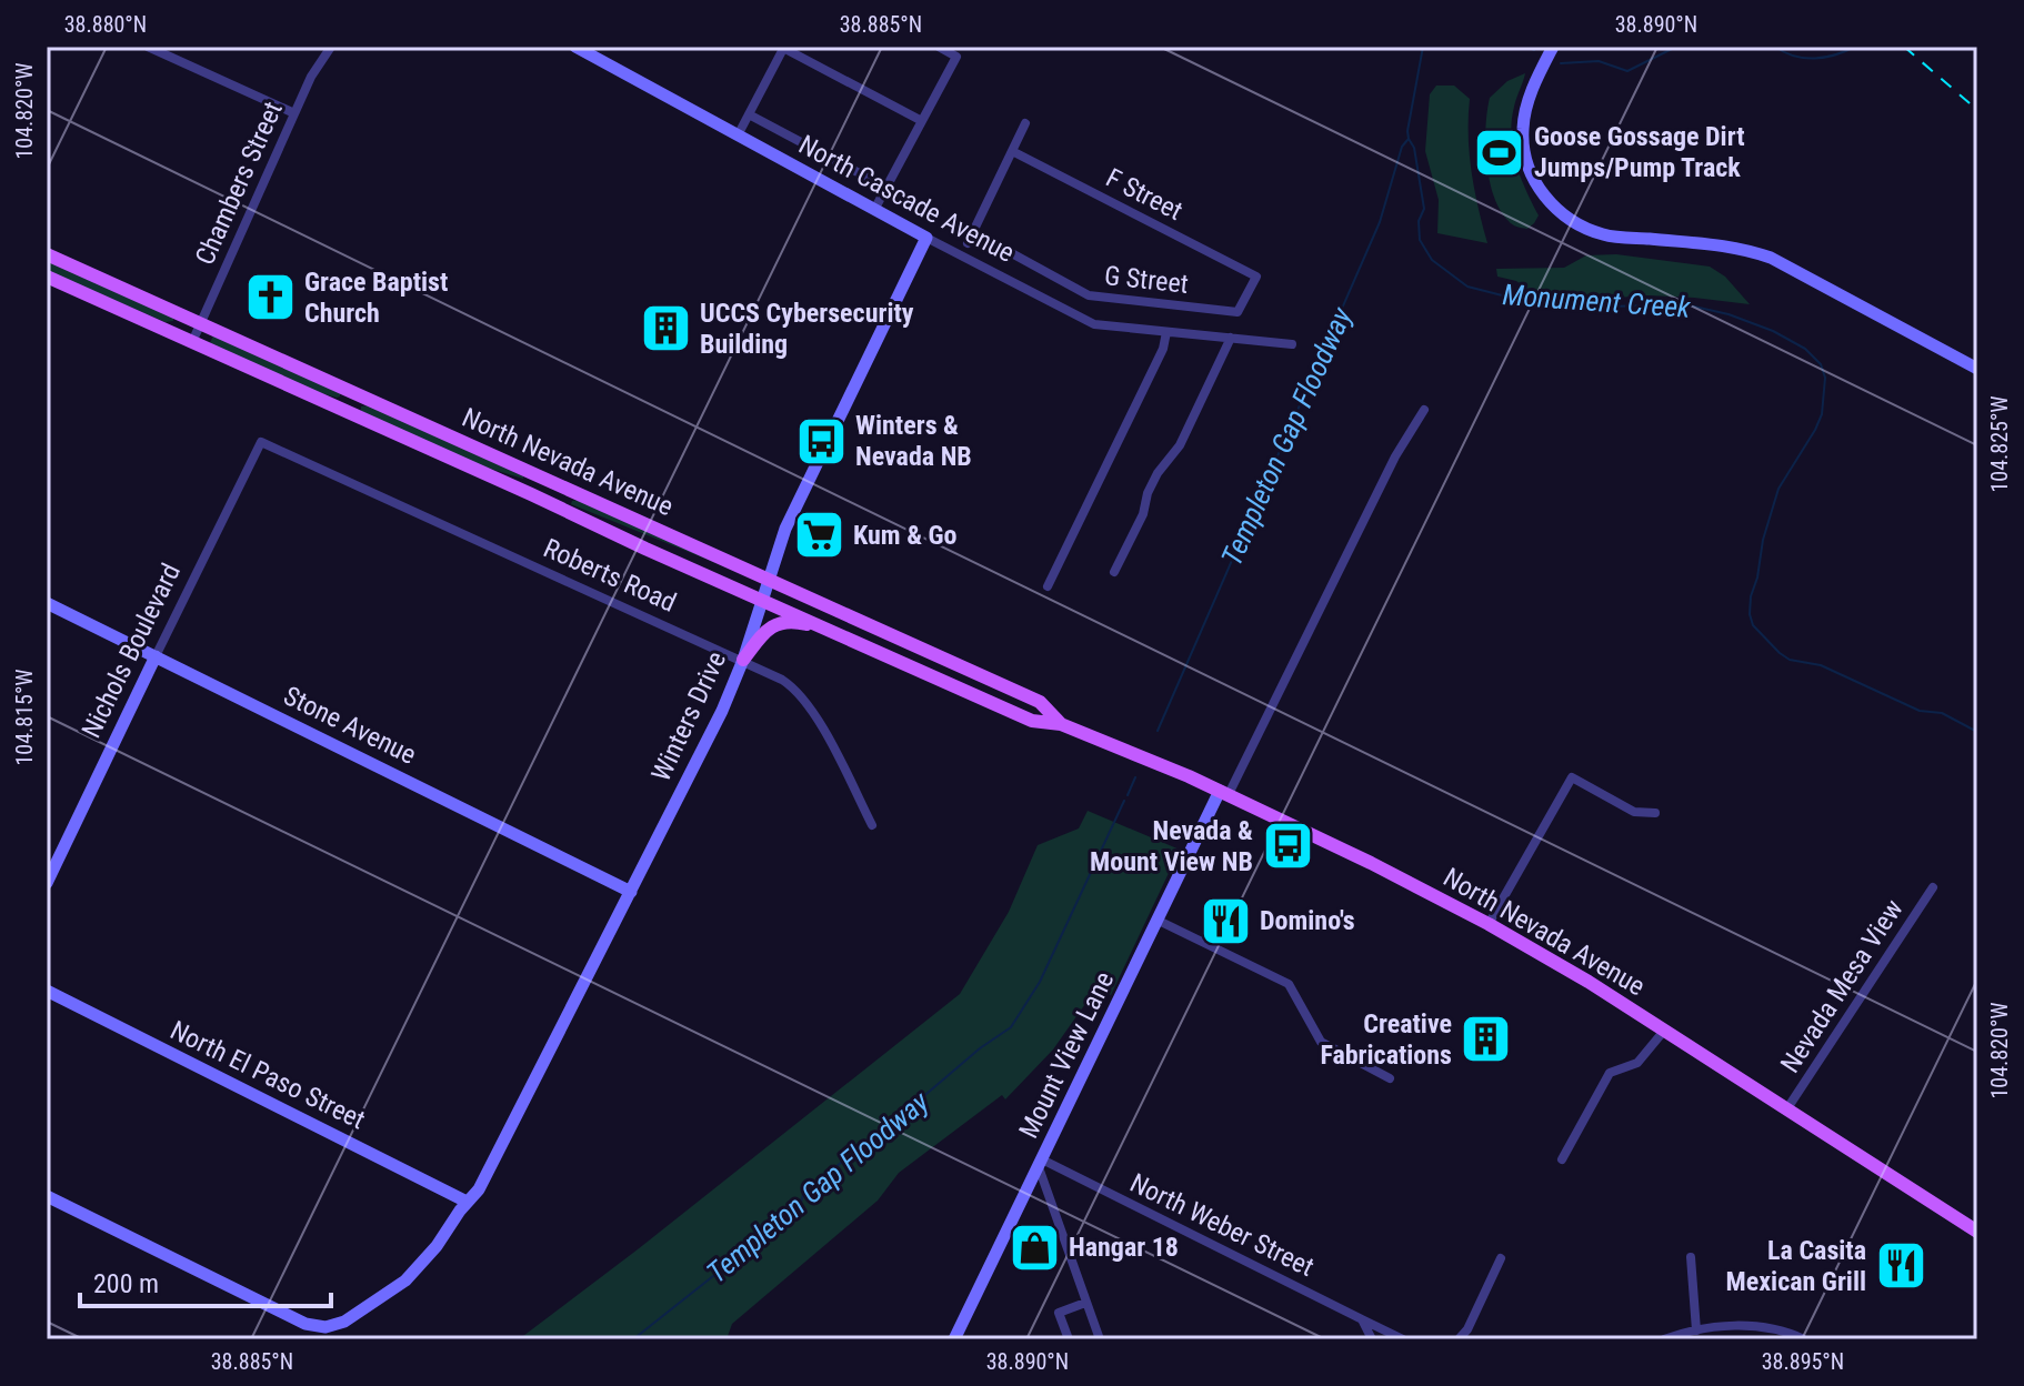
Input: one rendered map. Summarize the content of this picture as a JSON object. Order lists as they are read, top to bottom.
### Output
{
  "streets": {
    "main road": ["North Nevada Avenue"],
    "street": [
      "Chambers Street",
      "F Street",
      "North Cascade Avenue",
      "G Street",
      "Roberts Road",
      "Nichols Boulevard",
      "Winters Drive",
      "Stone Avenue",
      "Nevada Mesa View",
      "Mount View Lane",
      "North El Paso Street",
      "North Weber Street"
    ]
  },
  "crossings": [
    ["Chambers Street", "North Nevada Avenue"],
    ["F Street", "G Street"],
    ["North Cascade Avenue", "Winters Drive"],
    ["North Nevada Avenue", "Winters Drive"],
    ["North Nevada Avenue", "Nevada Mesa View"],
    ["North Nevada Avenue", "Mount View Lane"],
    ["Roberts Road", "Nichols Boulevard"],
    ["Roberts Road", "Winters Drive"],
    ["Nichols Boulevard", "Stone Avenue"],
    ["Winters Drive", "Stone Avenue"],
    ["Winters Drive", "North El Paso Street"],
    ["Mount View Lane", "North Weber Street"]
  ],
  "water": ["Monument Creek", "Templeton Gap Floodway"],
  "places": {
    "sports": ["Goose Gossage Dirt Jumps/Pump Track"],
    "church": ["Grace Baptist Church"],
    "building": ["UCCS Cybersecurity Building", "Creative Fabrications"],
    "bus stop": ["Winters & Nevada NB", "Nevada & Mount View NB"],
    "supermarket": ["Kum & Go"],
    "restaurant": ["Domino's", "La Casita Mexican Grill"],
    "shop": ["Hangar 18"]
  },
  "scale_bar": "200 m",
  "coordinates": [
    "38.880°N",
    "38.885°N",
    "38.890°N",
    "104.820°W",
    "104.825°W",
    "104.815°W",
    "38.895°N"
  ]
}
